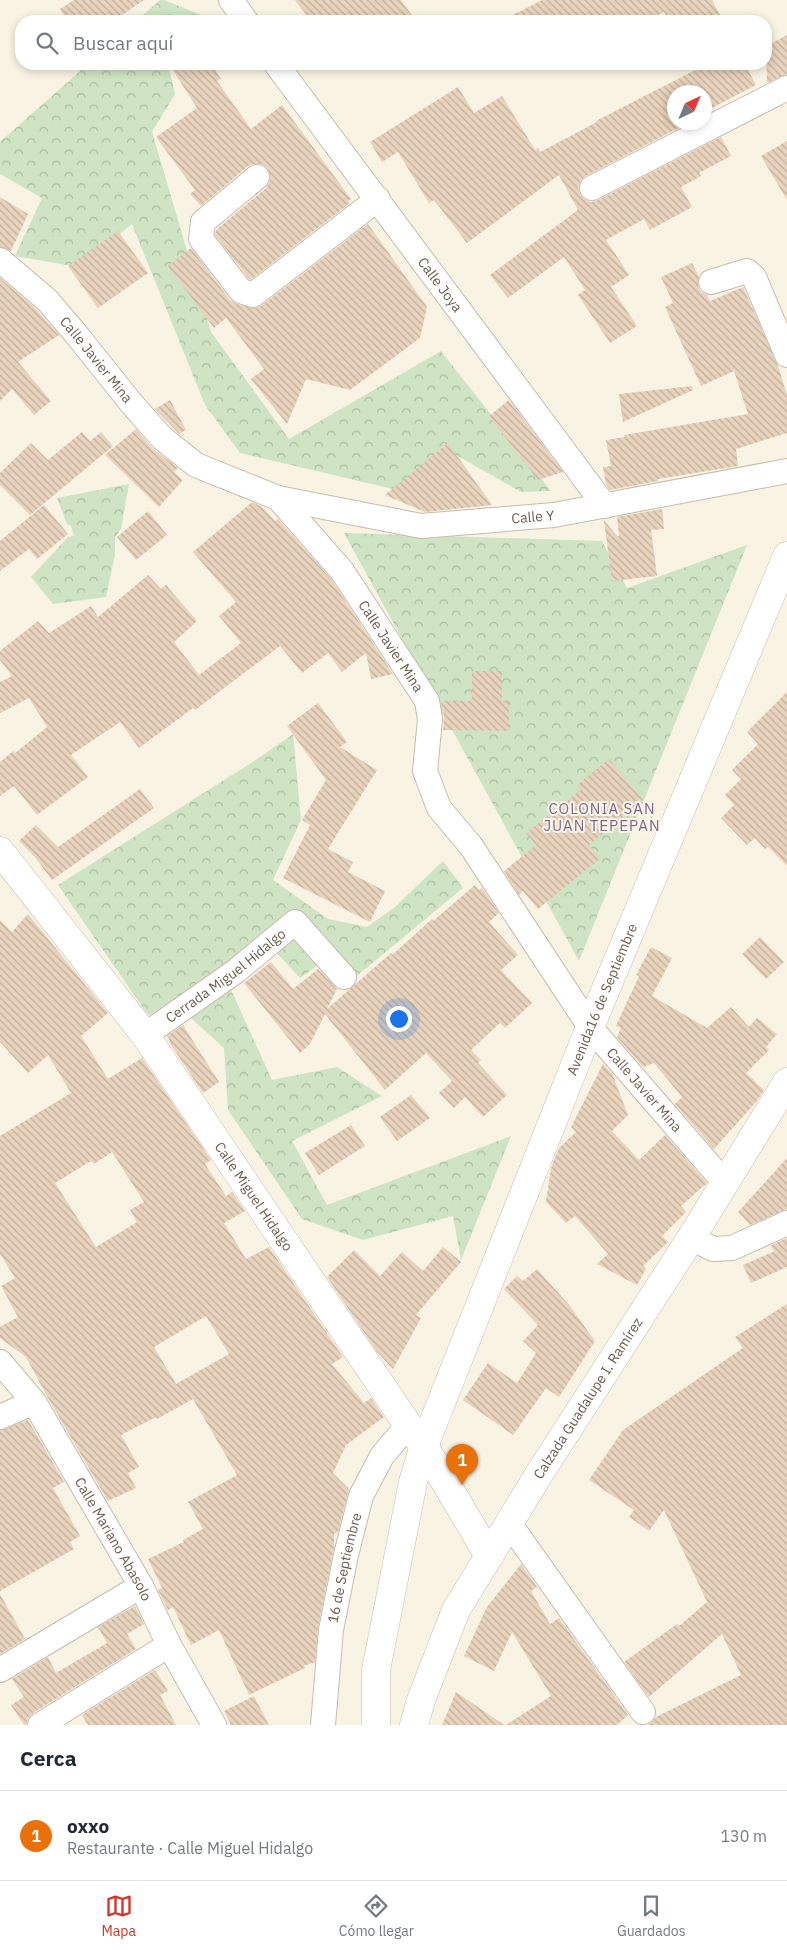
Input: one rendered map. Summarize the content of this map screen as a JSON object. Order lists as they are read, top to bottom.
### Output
{
  "streets": {
    "main road": ["Avenida16 de Septiembre", "Calle Miguel Hidalgo", "Calzada Guadalupe I. Ramírez"],
    "street": [
      "Calle Joya",
      "Calle Javier Mina",
      "Calle Y",
      "Cerrada Miguel Hidalgo",
      "Calle Mariano Abasolo",
      "16 de Septiembre"
    ]
  },
  "crossings": [
    ["Calle Joya", "Calle Y"],
    ["Calle Javier Mina", "Calle Y"],
    ["Calle Javier Mina", "Avenida16 de Septiembre"],
    ["Calle Javier Mina", "Calzada Guadalupe I. Ramírez"],
    ["Cerrada Miguel Hidalgo", "Calle Miguel Hidalgo"],
    ["Avenida16 de Septiembre", "Calle Miguel Hidalgo"],
    ["Avenida16 de Septiembre", "16 de Septiembre"],
    ["Calle Miguel Hidalgo", "Calzada Guadalupe I. Ramírez"],
    ["Calle Miguel Hidalgo", "16 de Septiembre"]
  ],
  "districts": ["COLONIA SAN JUAN TEPEPAN"],
  "north": "top right",
  "page": {
    "search": "Buscar aquí",
    "pins": "1",
    "heading": "Cerca",
    "list": [
      {
        "mark": "1",
        "name": "oxxo",
        "note": "Restaurante · Calle Miguel Hidalgo",
        "value": "130 m"
      }
    ],
    "nav": ["Mapa", "Cómo llegar", "Guardados"]
  }
}
